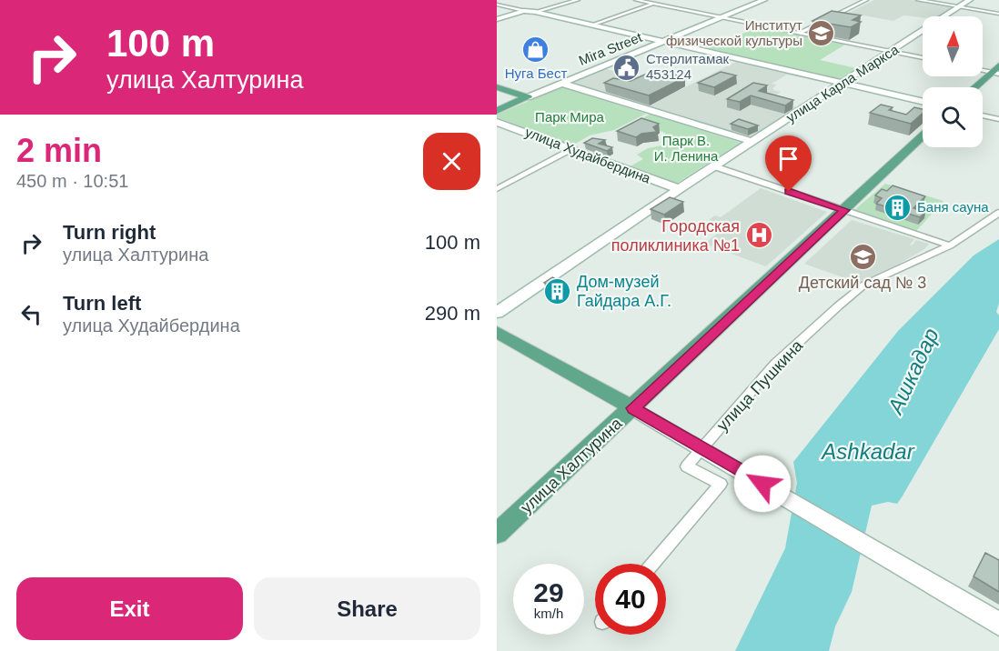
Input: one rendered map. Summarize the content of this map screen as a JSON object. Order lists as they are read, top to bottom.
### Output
{
  "streets": {
    "main road": ["Mira Street", "улица Халтурина"],
    "street": ["улица Карла Маркса", "улица Худайбердина", "улица Пушкина"]
  },
  "crossings": [
    ["улица Карла Маркса", "улица Худайбердина"]
  ],
  "water": ["Ашкадар", "Ashkadar"],
  "parks": ["Парк Мира", "Парк В. И. Ленина"],
  "places": {
    "school or university": ["Институт физической культуры", "Детский сад № 3"],
    "shop": ["Нуга Бест"],
    "public building": ["Стерлитамак 453124"],
    "building": ["Баня сауна", "Дом-музей Гайдара А.Г."],
    "hospital": ["Городская поликлиника №1"]
  },
  "north": "top",
  "page": {
    "turn": ["100 m", "улица Халтурина"],
    "heading": ["2 min", "450 m · 10:51"],
    "list": [
      {
        "name": "Turn right",
        "note": "улица Халтурина",
        "value": "100 m"
      },
      {
        "name": "Turn left",
        "note": "улица Худайбердина",
        "value": "290 m"
      }
    ],
    "speed": "29 km/h",
    "limit": "40",
    "buttons": ["Exit", "Share"]
  }
}
